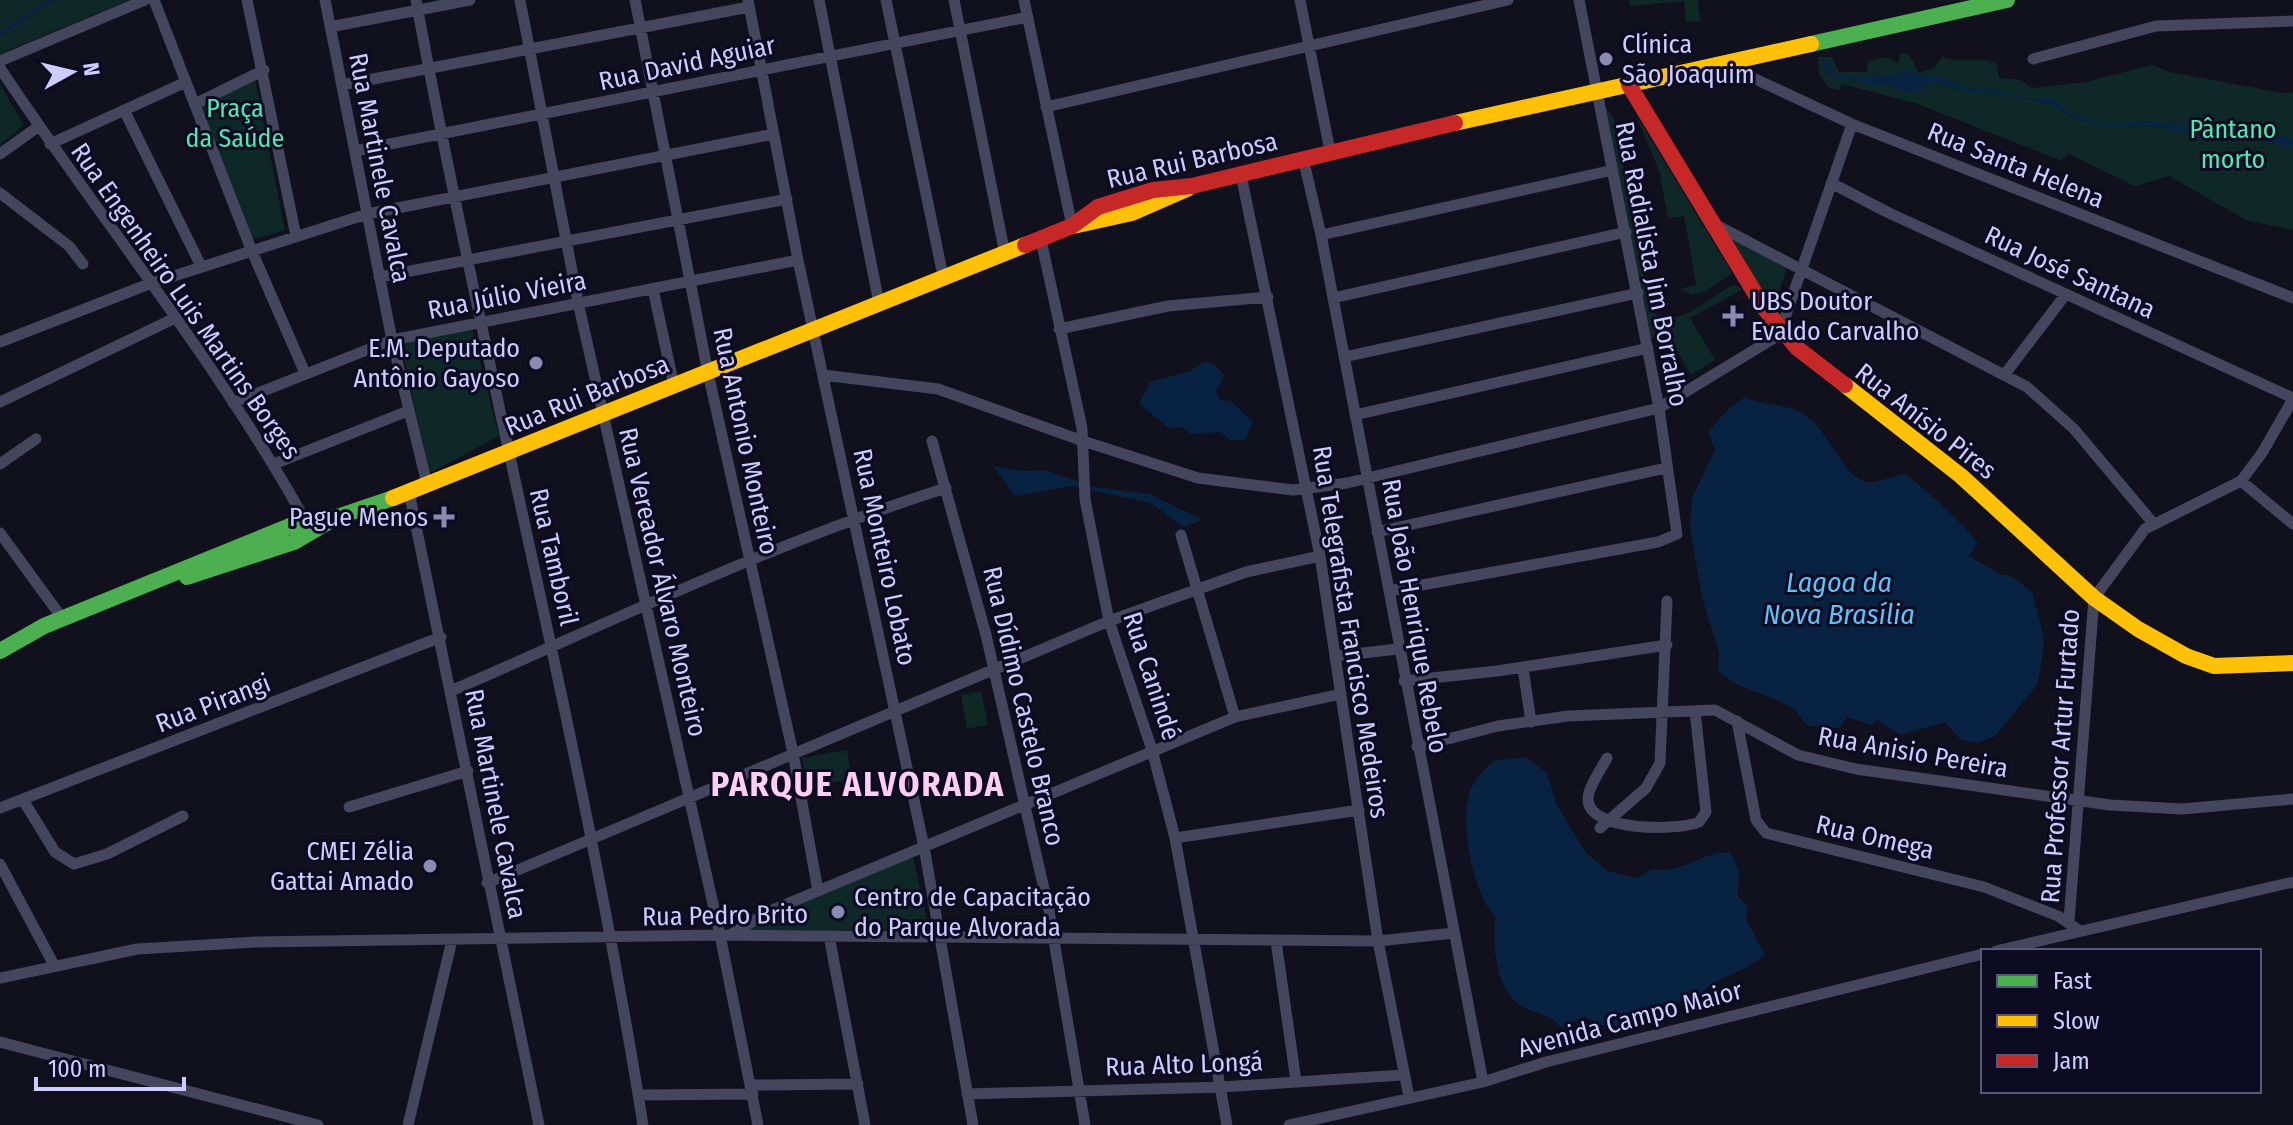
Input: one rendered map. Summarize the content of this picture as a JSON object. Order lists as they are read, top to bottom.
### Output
{
  "streets": {
    "street": [
      "Rua David Aguiar",
      "Rua Rui Barbosa",
      "Rua Santa Helena",
      "Rua Martinele Cavalca",
      "Rua Radialista Jim Borralho",
      "Rua José Santana",
      "Rua Júlio Vieira",
      "Rua Engenheiro Luis Martins Borges",
      "Rua Anísio Pires",
      "Rua Antonio Monteiro",
      "Rua Tamboril",
      "Rua Monteiro Lobato",
      "Rua Vereador Álvaro Monteiro",
      "Rua João Henrique Rebelo",
      "Rua Telegrafista Francisco Medeiros",
      "Rua Canindé",
      "Rua Pirangi",
      "Rua Dídimo Castelo Branco",
      "Rua Anisio Pereira",
      "Rua Professor Artur Furtado",
      "Rua Omega",
      "Rua Pedro Brito",
      "Avenida Campo Maior",
      "Rua Alto Longá"
    ]
  },
  "crossings": [
    ["Rua David Aguiar", "Rua Martinele Cavalca"],
    ["Rua David Aguiar", "Rua Antonio Monteiro"],
    ["Rua David Aguiar", "Rua Tamboril"],
    ["Rua David Aguiar", "Rua Monteiro Lobato"],
    ["Rua David Aguiar", "Rua Vereador Álvaro Monteiro"],
    ["Rua Rui Barbosa", "Rua Santa Helena"],
    ["Rua Rui Barbosa", "Rua Martinele Cavalca"],
    ["Rua Rui Barbosa", "Rua Radialista Jim Borralho"],
    ["Rua Rui Barbosa", "Rua Engenheiro Luis Martins Borges"],
    ["Rua Rui Barbosa", "Rua Anísio Pires"],
    ["Rua Rui Barbosa", "Rua Antonio Monteiro"],
    ["Rua Rui Barbosa", "Rua Tamboril"],
    ["Rua Rui Barbosa", "Rua Monteiro Lobato"],
    ["Rua Rui Barbosa", "Rua Vereador Álvaro Monteiro"],
    ["Rua Rui Barbosa", "Rua João Henrique Rebelo"],
    ["Rua Rui Barbosa", "Rua Telegrafista Francisco Medeiros"],
    ["Rua Rui Barbosa", "Rua Canindé"],
    ["Rua Martinele Cavalca", "Rua Júlio Vieira"],
    ["Rua Martinele Cavalca", "Rua Pirangi"],
    ["Rua Martinele Cavalca", "Rua Pedro Brito"],
    ["Rua Radialista Jim Borralho", "Rua João Henrique Rebelo"],
    ["Rua José Santana", "Rua Professor Artur Furtado"],
    ["Rua Júlio Vieira", "Rua Engenheiro Luis Martins Borges"],
    ["Rua Júlio Vieira", "Rua Antonio Monteiro"],
    ["Rua Júlio Vieira", "Rua Tamboril"],
    ["Rua Júlio Vieira", "Rua Monteiro Lobato"],
    ["Rua Júlio Vieira", "Rua Vereador Álvaro Monteiro"],
    ["Rua Anísio Pires", "Rua Professor Artur Furtado"],
    ["Rua Tamboril", "Rua Pedro Brito"],
    ["Rua Monteiro Lobato", "Rua Pedro Brito"],
    ["Rua Monteiro Lobato", "Rua Alto Longá"],
    ["Rua Vereador Álvaro Monteiro", "Rua Pedro Brito"],
    ["Rua João Henrique Rebelo", "Rua Anisio Pereira"],
    ["Rua João Henrique Rebelo", "Rua Pedro Brito"],
    ["Rua João Henrique Rebelo", "Avenida Campo Maior"],
    ["Rua Telegrafista Francisco Medeiros", "Rua Pedro Brito"],
    ["Rua Telegrafista Francisco Medeiros", "Avenida Campo Maior"],
    ["Rua Telegrafista Francisco Medeiros", "Rua Alto Longá"],
    ["Rua Canindé", "Rua Pedro Brito"],
    ["Rua Canindé", "Rua Alto Longá"],
    ["Rua Dídimo Castelo Branco", "Rua Pedro Brito"],
    ["Rua Dídimo Castelo Branco", "Rua Alto Longá"],
    ["Rua Anisio Pereira", "Rua Professor Artur Furtado"],
    ["Rua Anisio Pereira", "Rua Omega"],
    ["Rua Professor Artur Furtado", "Rua Omega"]
  ],
  "districts": ["PARQUE ALVORADA"],
  "water": ["Lagoa da Nova Brasília"],
  "parks": ["Praça da Saúde", "Pântano morto"],
  "places": {
    "other": [
      "Clínica São Joaquim",
      "E.M. Deputado Antônio Gayoso",
      "CMEI Zélia Gattai Amado",
      "Centro de Capacitação do Parque Alvorada"
    ],
    "health": ["UBS Doutor Evaldo Carvalho", "Pague Menos"]
  },
  "legend": ["Fast", "Slow", "Jam"],
  "scale_bar": "100 m",
  "north": "right"
}
